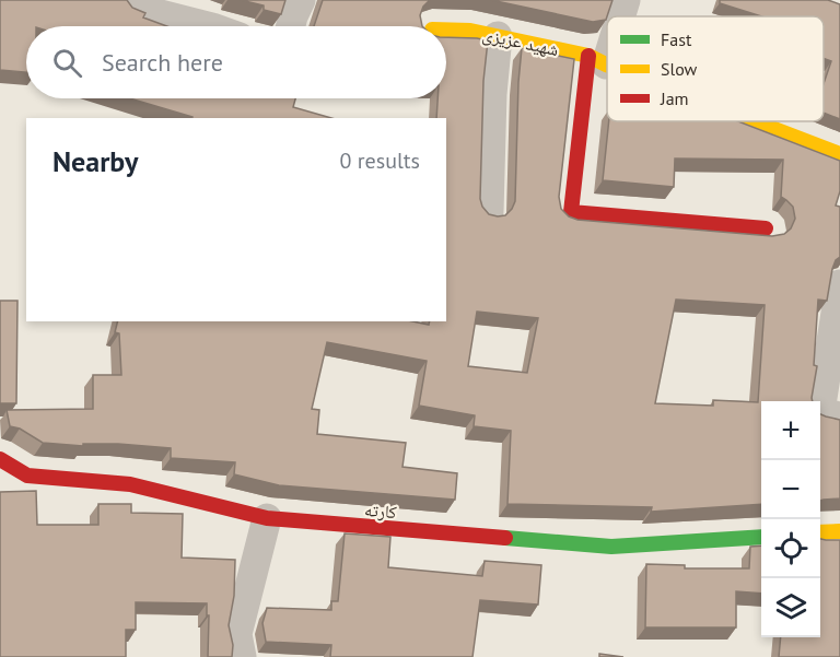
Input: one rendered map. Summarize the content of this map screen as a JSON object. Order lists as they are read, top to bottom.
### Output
{
  "streets": {
    "street": ["شهید عزیزی", "کارته"]
  },
  "legend": ["Fast", "Slow", "Jam"],
  "page": {
    "search": "Search here",
    "heading": ["Nearby", "0 results"],
    "map_buttons": ["+", "−"]
  }
}
